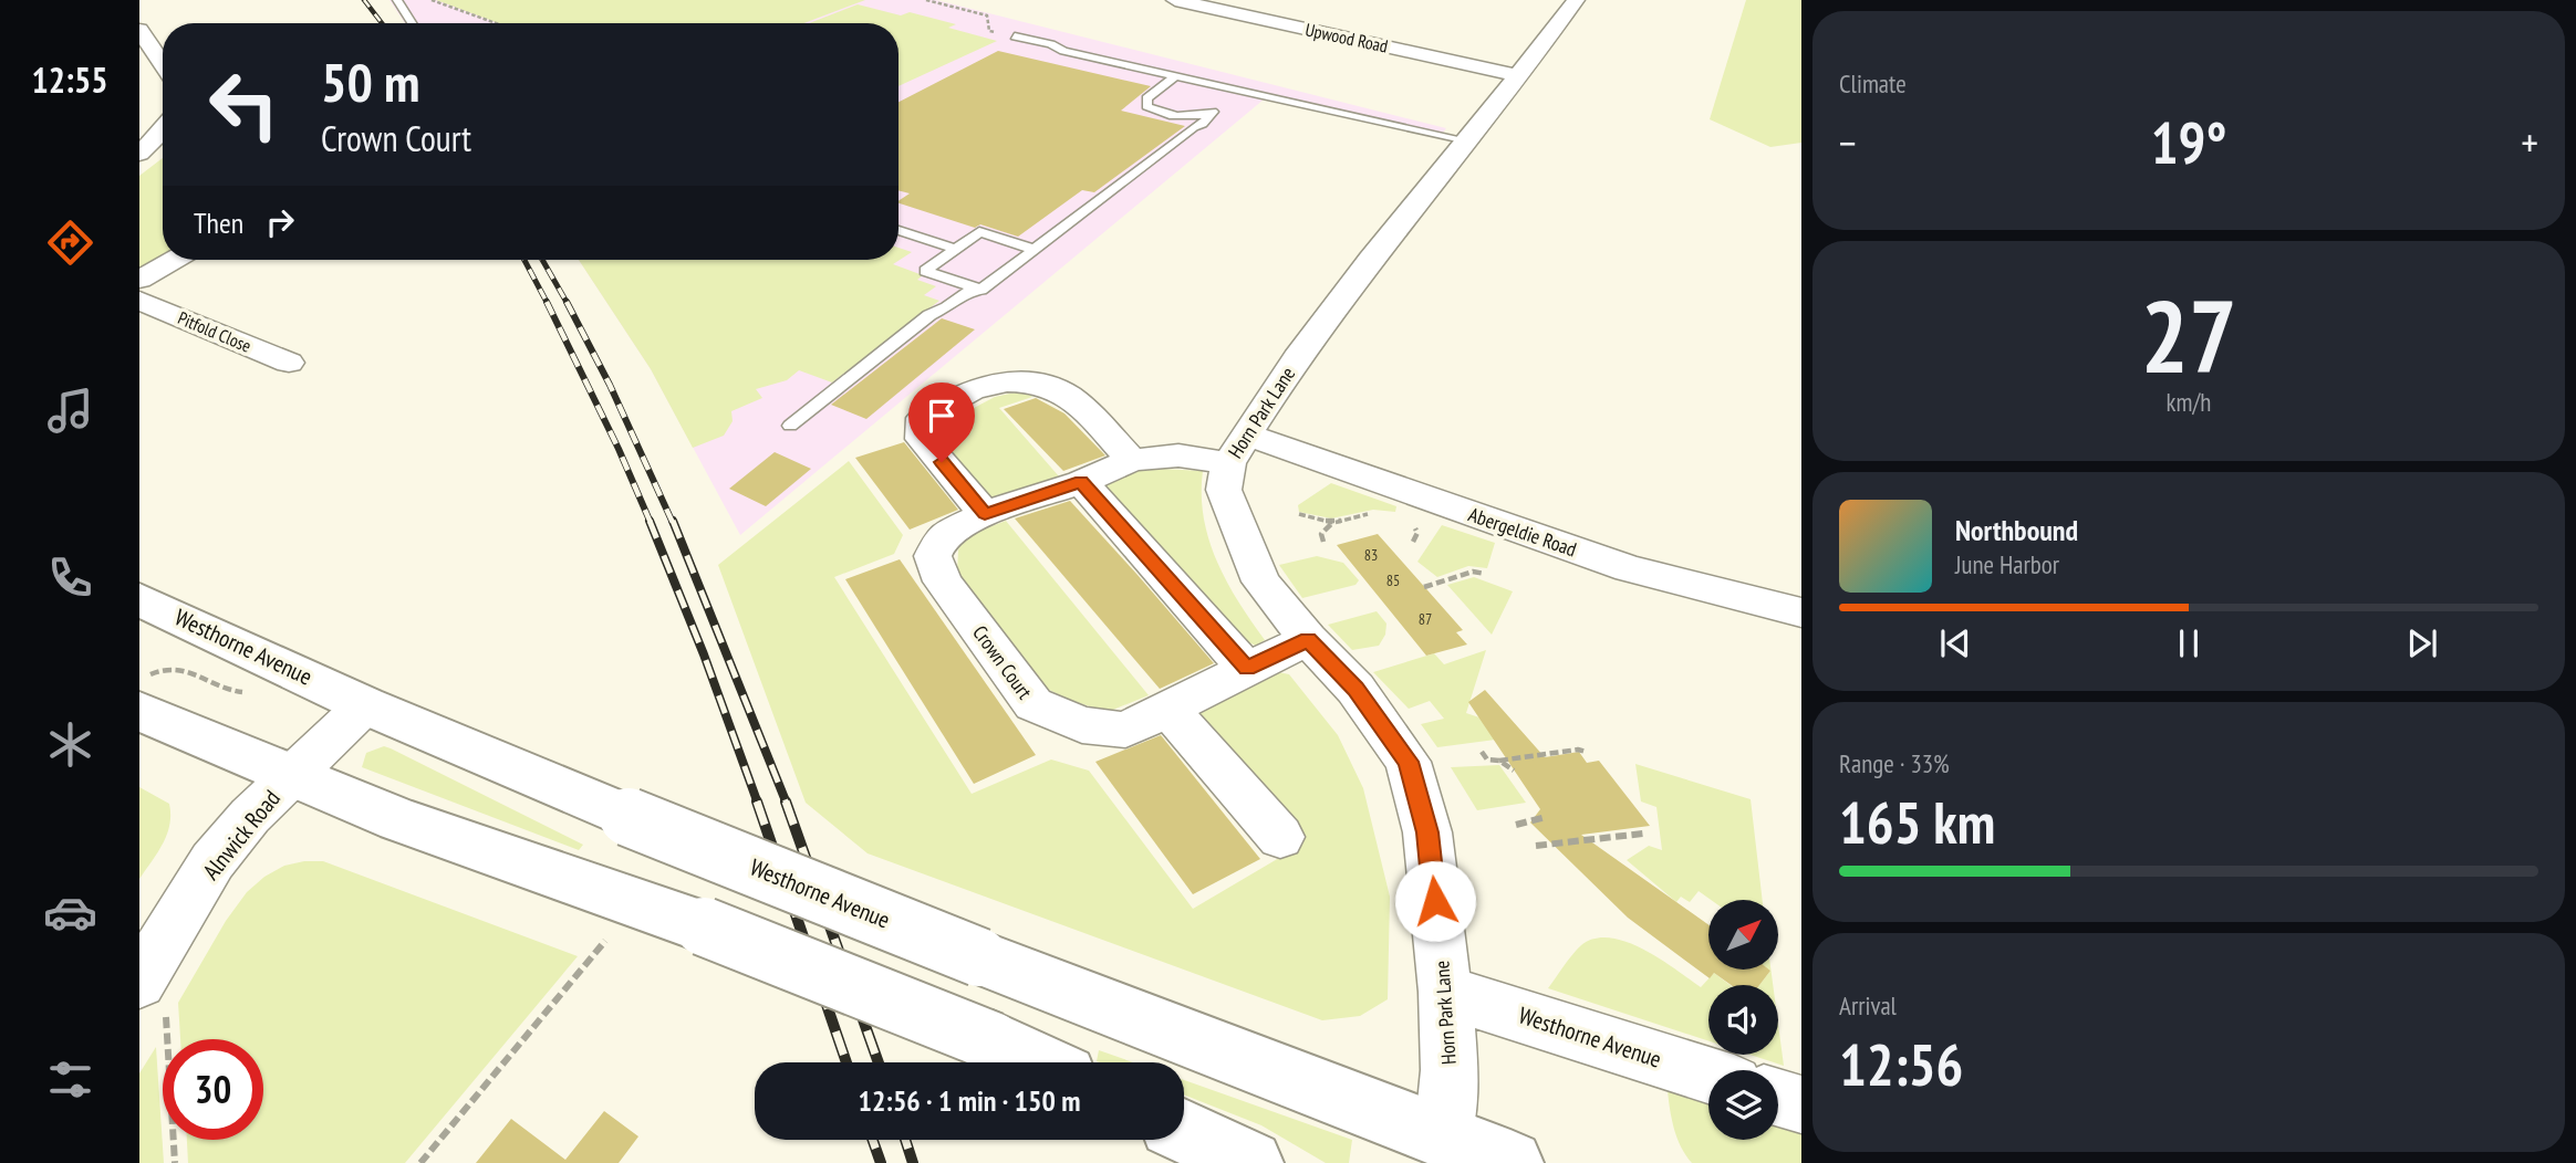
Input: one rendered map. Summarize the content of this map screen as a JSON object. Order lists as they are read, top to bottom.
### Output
{
  "streets": {
    "highway": ["Westhorne Avenue"],
    "street": [
      "Upwood Road",
      "Pitfold Close",
      "Horn Park Lane",
      "Abergeldie Road",
      "Crown Court",
      "Alnwick Road"
    ]
  },
  "crossings": [
    ["Upwood Road", "Horn Park Lane"],
    ["Horn Park Lane", "Abergeldie Road"],
    ["Horn Park Lane", "Westhorne Avenue"],
    ["Horn Park Lane", "Crown Court"],
    ["Abergeldie Road", "Crown Court"],
    ["Westhorne Avenue", "Alnwick Road"]
  ],
  "house_numbers": ["83", "85", "87"],
  "north": "top right",
  "page": {
    "tabs": "12:55",
    "tile": [
      "Climate",
      ["27", "km/h"],
      ["Range · 33%", "165 km"],
      ["Arrival", "12:56"]
    ],
    "turn": ["50 m", "Crown Court"],
    "heat": ["−", "19°", "+"],
    "then": "Then",
    "song": ["Northbound", "June Harbor"],
    "limit": "30",
    "trip": "12:56 · 1 min · 150 m"
  }
}
